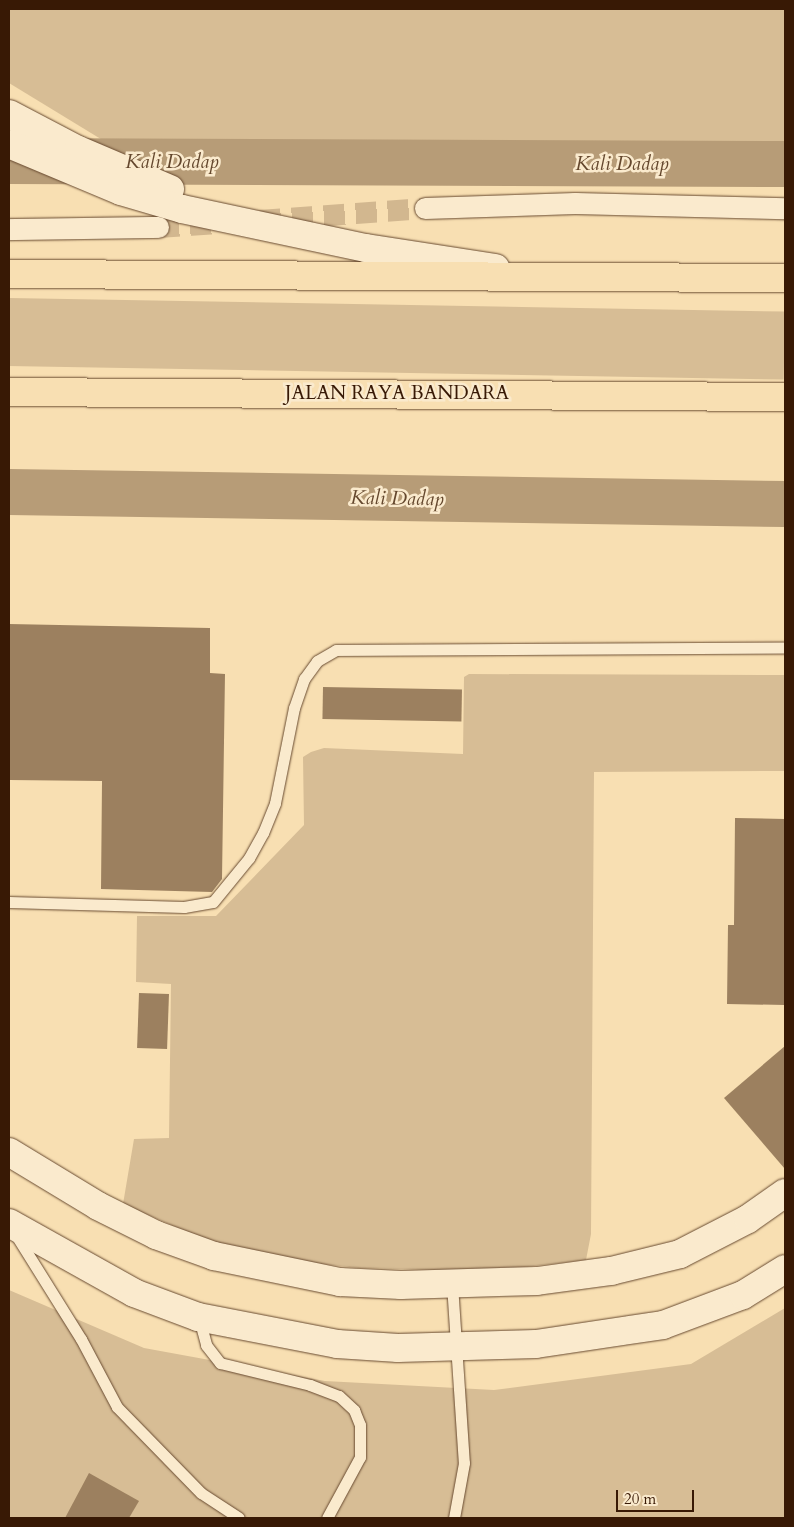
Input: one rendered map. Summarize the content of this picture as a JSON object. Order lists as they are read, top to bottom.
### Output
{
  "streets": {
    "main road": ["JALAN RAYA BANDARA"]
  },
  "water": ["Kali Dadap"],
  "scale_bar": "20 m"
}
